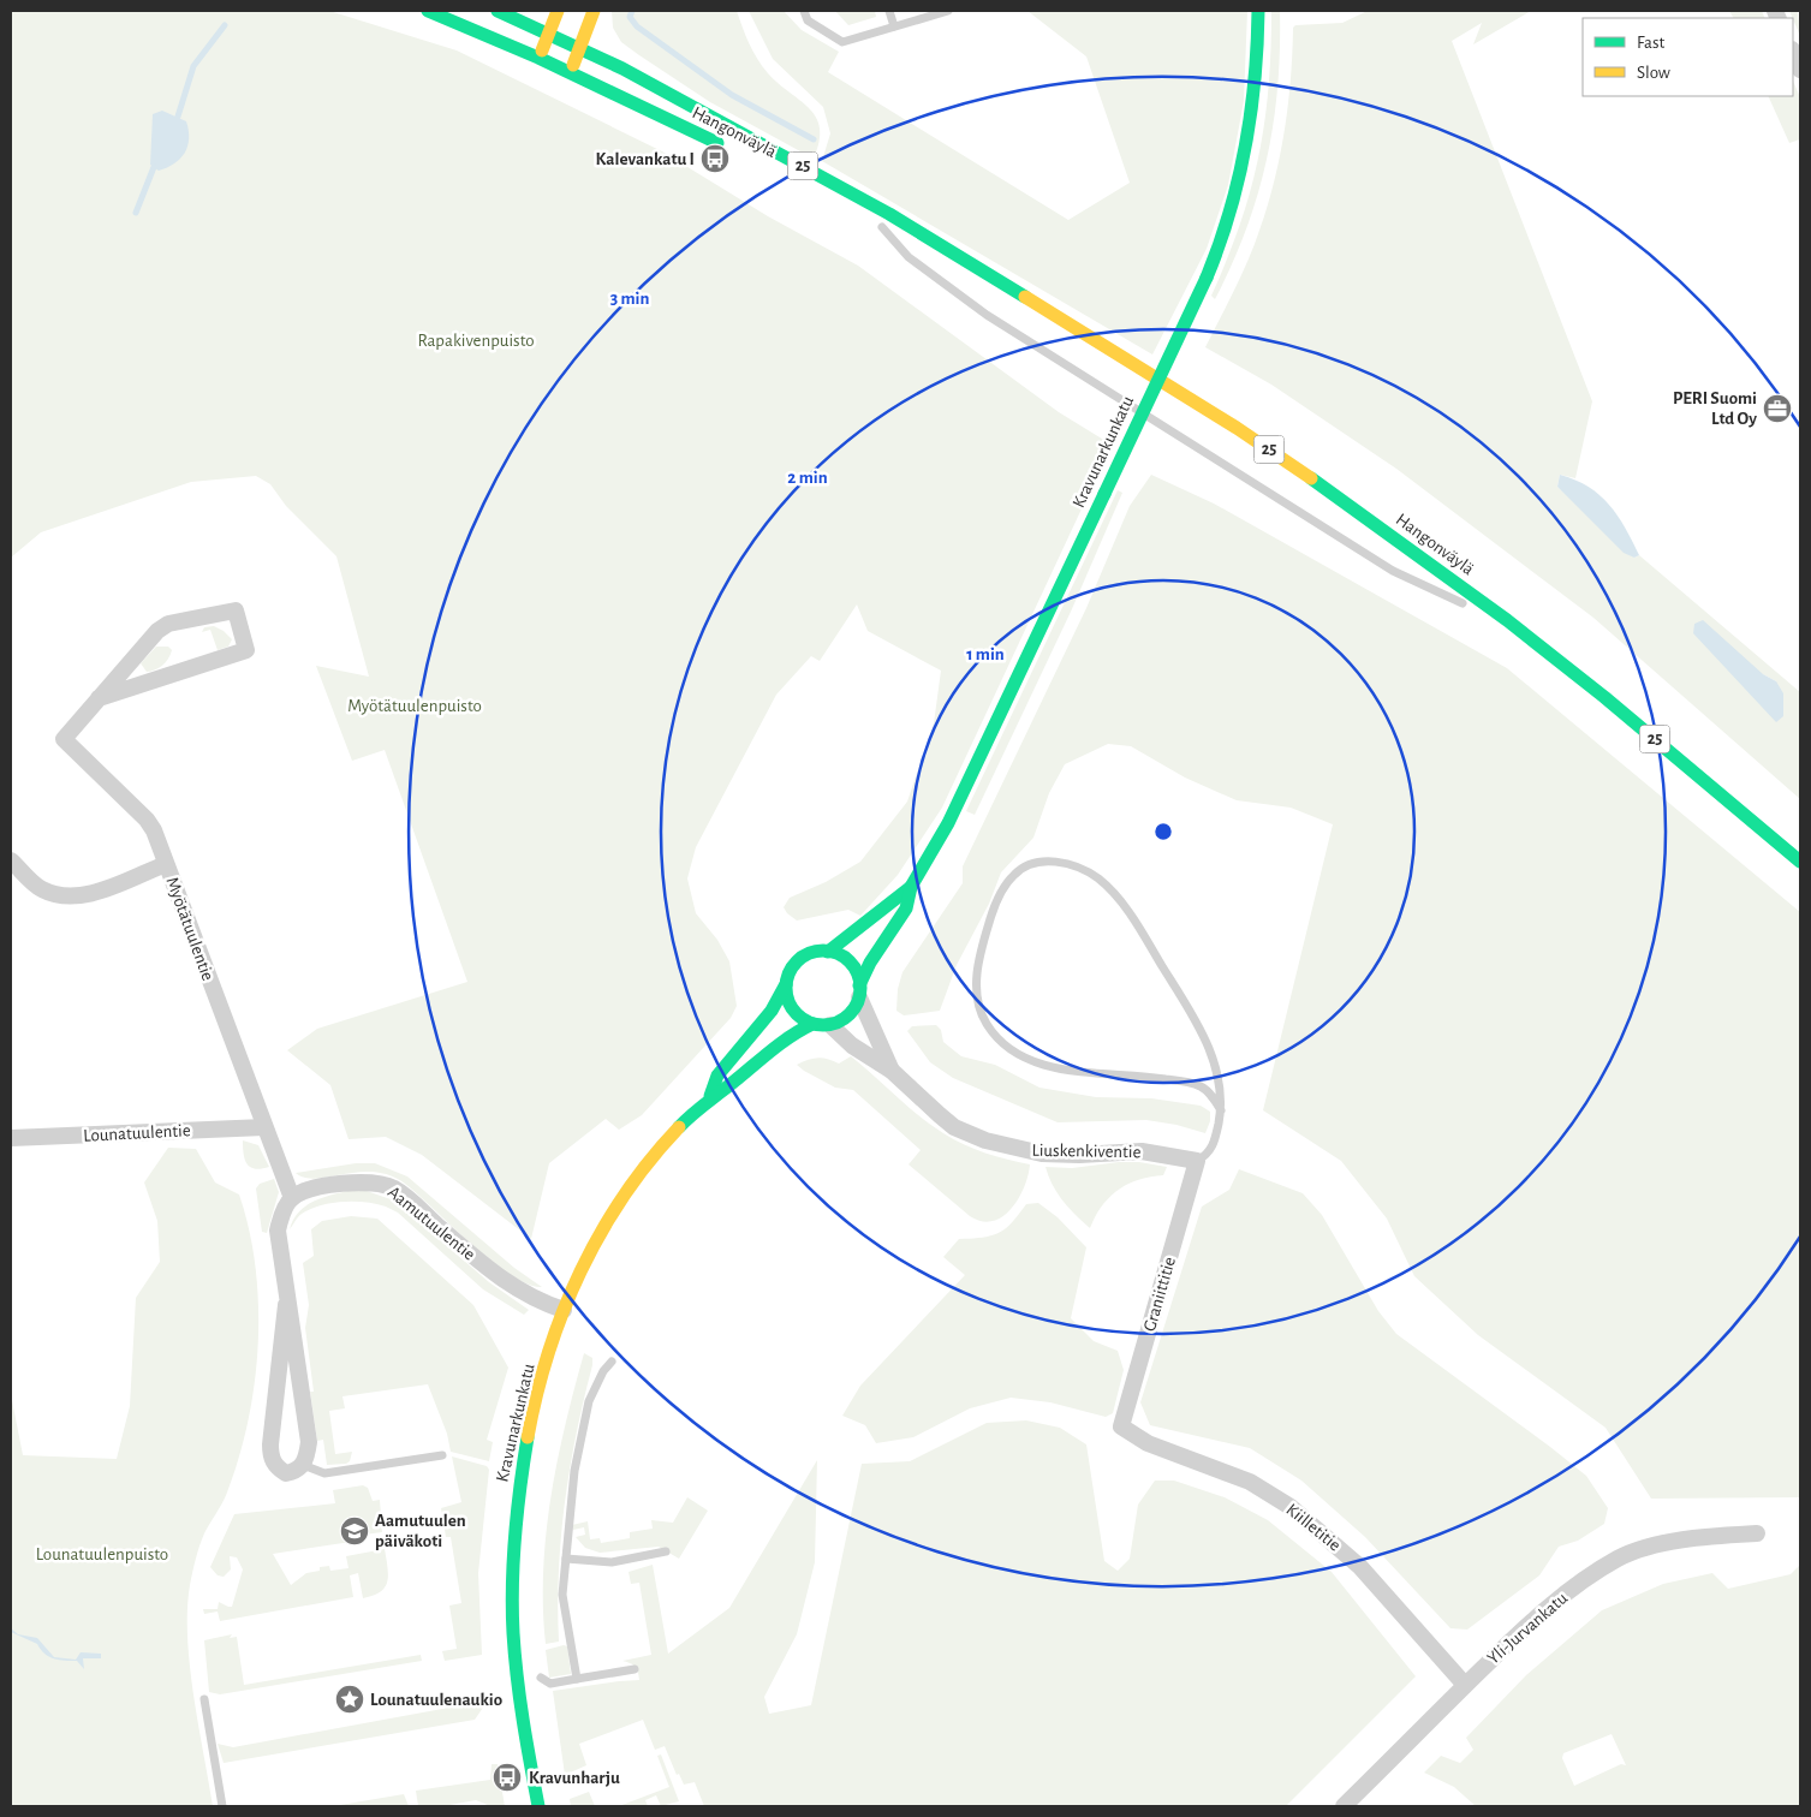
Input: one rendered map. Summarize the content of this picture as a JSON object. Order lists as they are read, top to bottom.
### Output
{
  "streets": {
    "main road": ["Hangonväylä", "25", "Kravunarkunkatu"],
    "street": [
      "Myötätuulentie",
      "Lounatuulentie",
      "Liuskenkiventie",
      "Aamutuulentie",
      "Graniittitie",
      "Kiilletitie",
      "Yli-Jurvankatu"
    ]
  },
  "crossings": [
    ["Kravunarkunkatu", "Liuskenkiventie"],
    ["Kravunarkunkatu", "Aamutuulentie"],
    ["Myötätuulentie", "Lounatuulentie"],
    ["Myötätuulentie", "Aamutuulentie"],
    ["Liuskenkiventie", "Graniittitie"],
    ["Graniittitie", "Kiilletitie"],
    ["Kiilletitie", "Yli-Jurvankatu"]
  ],
  "parks": ["Rapakivenpuisto", "Myötätuulenpuisto", "Lounatuulenpuisto"],
  "places": {
    "bus stop": ["Kalevankatu I", "Kravunharju"],
    "office": ["PERI Suomi Ltd Oy"],
    "school or university": ["Aamutuulen päiväkoti"],
    "place": ["Lounatuulenaukio"]
  },
  "legend": ["Fast", "Slow"],
  "rings": ["3 min", "2 min", "1 min"]
}
